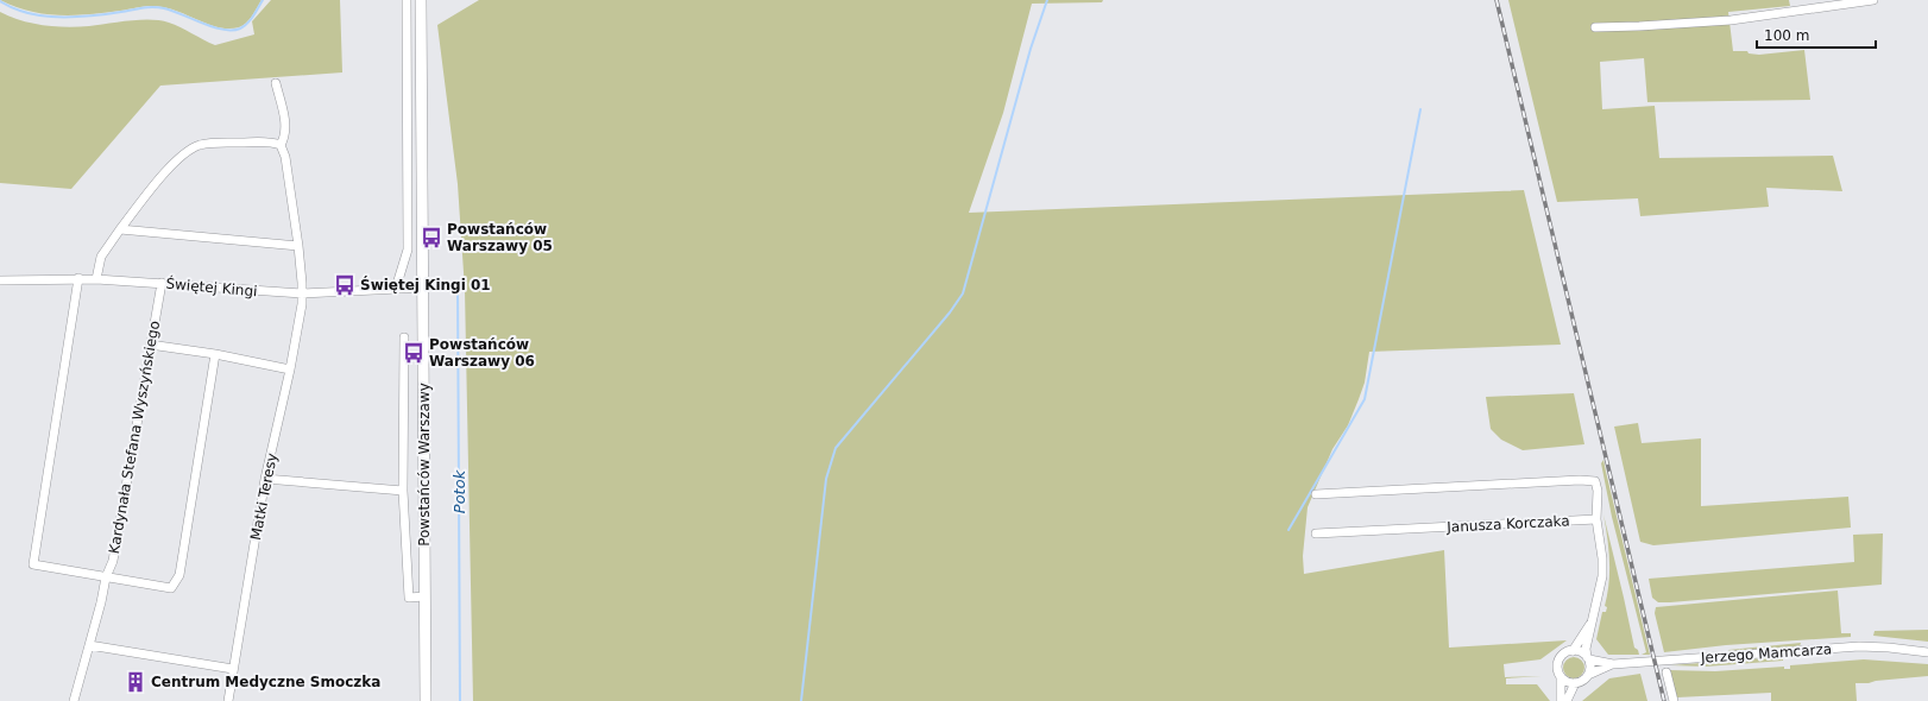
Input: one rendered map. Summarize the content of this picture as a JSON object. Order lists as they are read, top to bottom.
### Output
{
  "streets": {
    "street": [
      "Świętej Kingi",
      "Kardynała Stefana Wyszyńskiego",
      "Powstańców Warszawy",
      "Matki Teresy",
      "Janusza Korczaka",
      "Jerzego Mamcarza"
    ]
  },
  "crossings": [
    ["Świętej Kingi", "Kardynała Stefana Wyszyńskiego"],
    ["Świętej Kingi", "Powstańców Warszawy"],
    ["Świętej Kingi", "Matki Teresy"]
  ],
  "water": ["Potok"],
  "places": {
    "bus stop": ["Powstańców Warszawy 05", "Świętej Kingi 01", "Powstańców Warszawy 06"],
    "building": ["Centrum Medyczne Smoczka"]
  },
  "scale_bar": "100 m"
}
